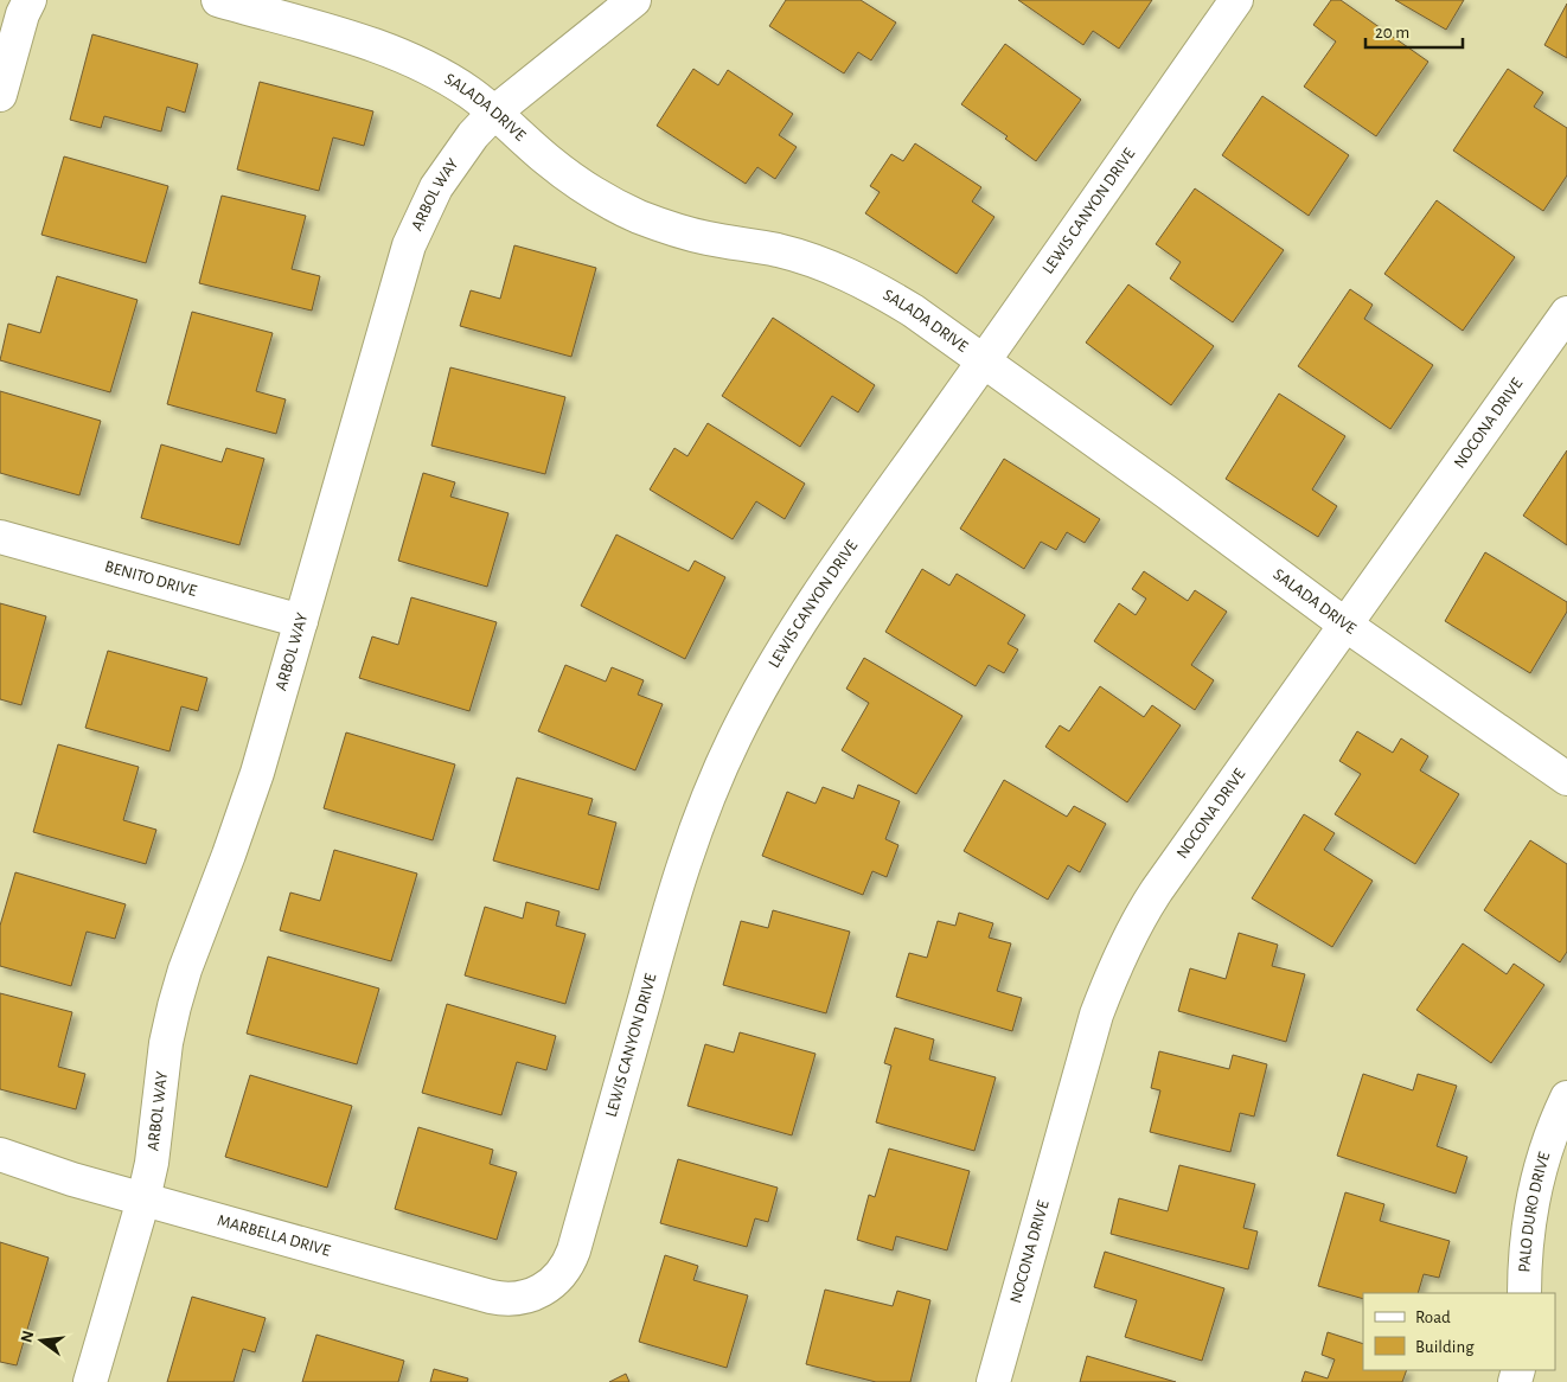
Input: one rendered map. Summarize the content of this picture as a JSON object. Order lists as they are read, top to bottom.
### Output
{
  "streets": {
    "street": [
      "SALADA DRIVE",
      "ARBOL WAY",
      "LEWIS CANYON DRIVE",
      "NOCONA DRIVE",
      "BENITO DRIVE",
      "PALO DURO DRIVE",
      "MARBELLA DRIVE"
    ]
  },
  "crossings": [
    ["SALADA DRIVE", "ARBOL WAY"],
    ["SALADA DRIVE", "LEWIS CANYON DRIVE"],
    ["SALADA DRIVE", "NOCONA DRIVE"],
    ["ARBOL WAY", "BENITO DRIVE"],
    ["ARBOL WAY", "MARBELLA DRIVE"],
    ["LEWIS CANYON DRIVE", "MARBELLA DRIVE"]
  ],
  "legend": ["Road", "Building"],
  "scale_bar": "20 m",
  "north": "left"
}
